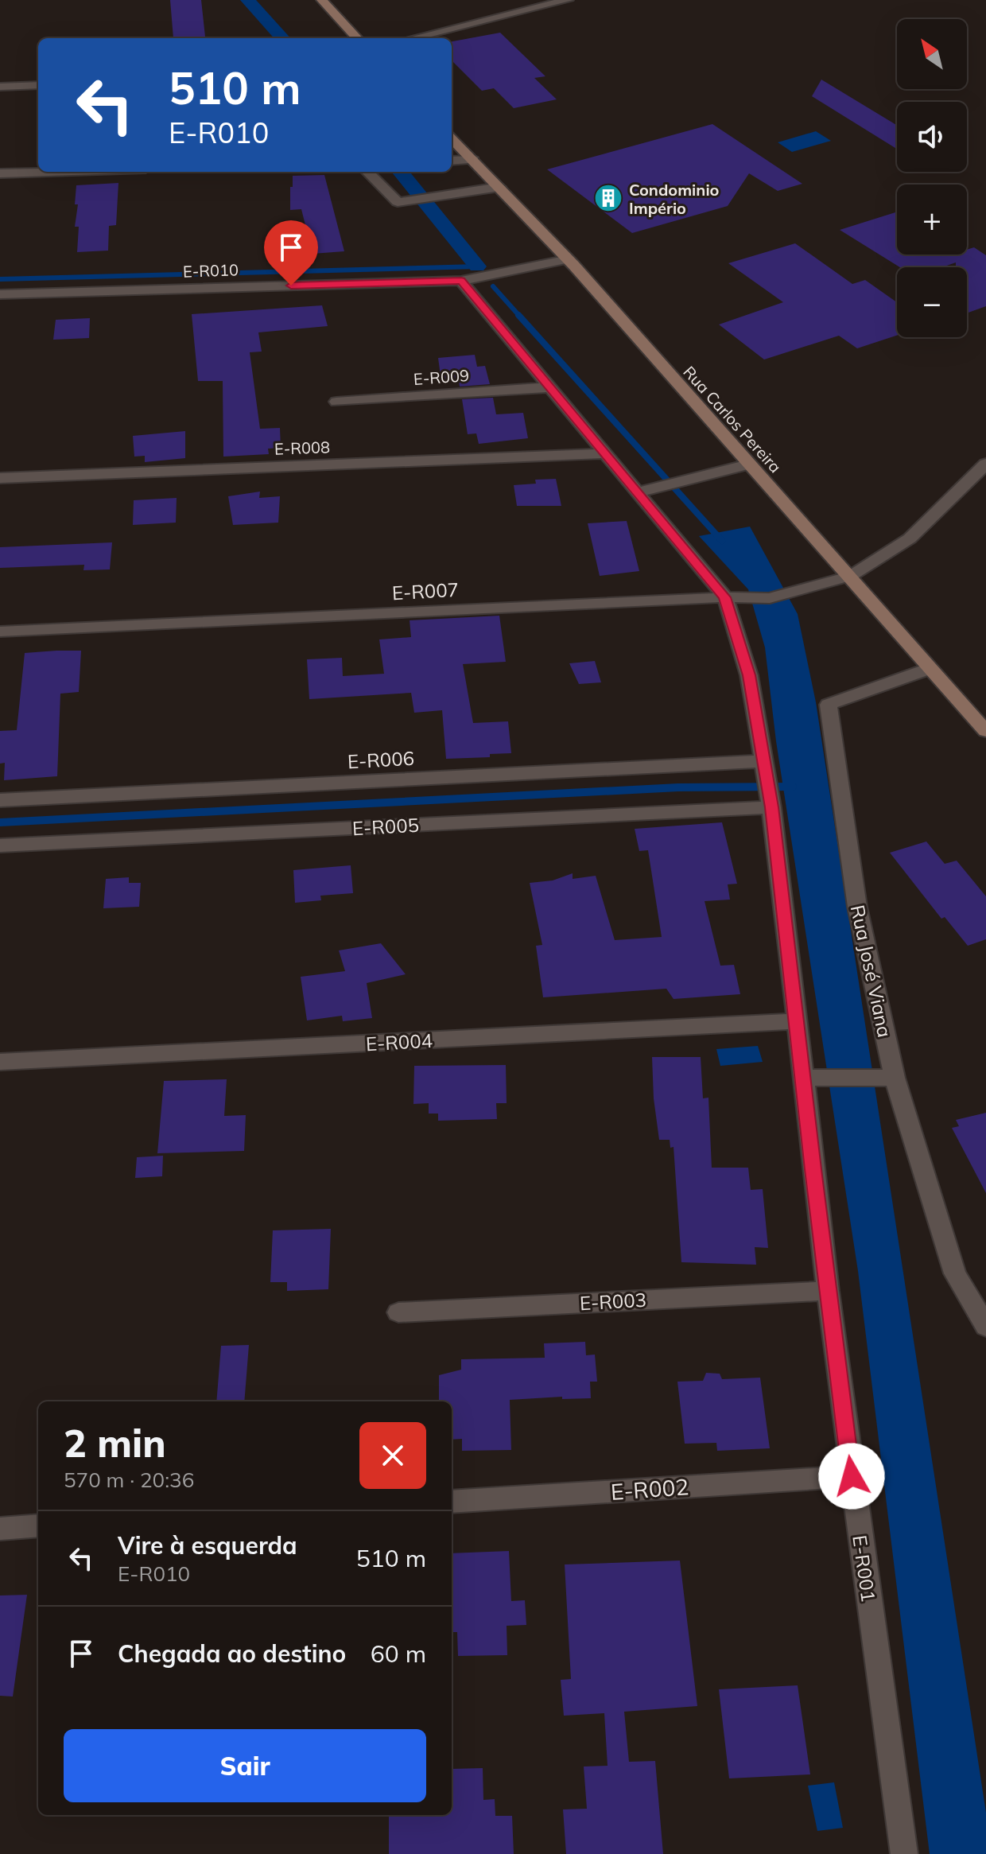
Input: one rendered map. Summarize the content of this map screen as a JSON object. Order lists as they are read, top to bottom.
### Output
{
  "streets": {
    "street": [
      "E-R010",
      "E-R009",
      "Rua Carlos Pereira",
      "E-R008",
      "E-R007",
      "E-R006",
      "E-R005",
      "Rua José Viana",
      "E-R004",
      "E-R003",
      "E-R002",
      "E-R001"
    ]
  },
  "crossings": [
    ["E-R010", "Rua Carlos Pereira"],
    ["E-R010", "E-R001"],
    ["E-R009", "E-R001"],
    ["Rua Carlos Pereira", "E-R007"],
    ["Rua Carlos Pereira", "Rua José Viana"],
    ["E-R008", "E-R001"],
    ["E-R007", "E-R001"],
    ["E-R006", "E-R001"],
    ["E-R005", "E-R001"],
    ["E-R004", "E-R001"],
    ["E-R003", "E-R001"],
    ["E-R002", "E-R001"]
  ],
  "places": {
    "building": ["Condominio Império"]
  },
  "north": "top left",
  "page": {
    "map_buttons": ["+", "−"],
    "turn": ["510 m", "E-R010"],
    "heading": ["2 min", "570 m · 20:36"],
    "list": [
      {
        "name": "Vire à esquerda",
        "note": "E-R010",
        "value": "510 m"
      },
      {
        "name": "Chegada ao destino",
        "value": "60 m"
      }
    ],
    "buttons": "Sair"
  }
}
